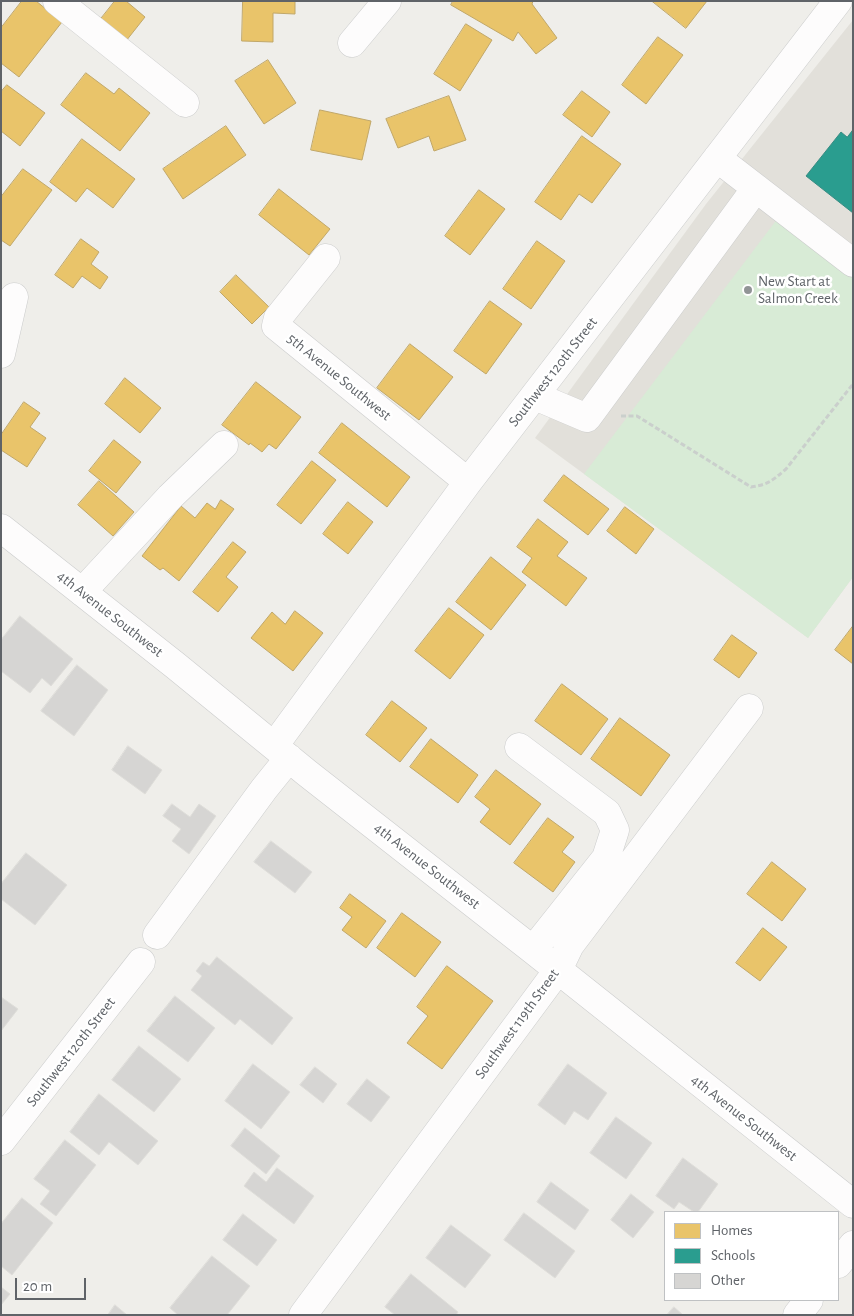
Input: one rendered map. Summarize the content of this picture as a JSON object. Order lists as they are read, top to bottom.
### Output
{
  "streets": {
    "street": [
      "Southwest 120th Street",
      "5th Avenue Southwest",
      "4th Avenue Southwest",
      "Southwest 119th Street"
    ]
  },
  "crossings": [
    ["Southwest 120th Street", "5th Avenue Southwest"],
    ["Southwest 120th Street", "4th Avenue Southwest"],
    ["4th Avenue Southwest", "Southwest 119th Street"]
  ],
  "places": ["New Start at Salmon Creek"],
  "legend": ["Homes", "Schools", "Other"],
  "scale_bar": "20 m"
}
